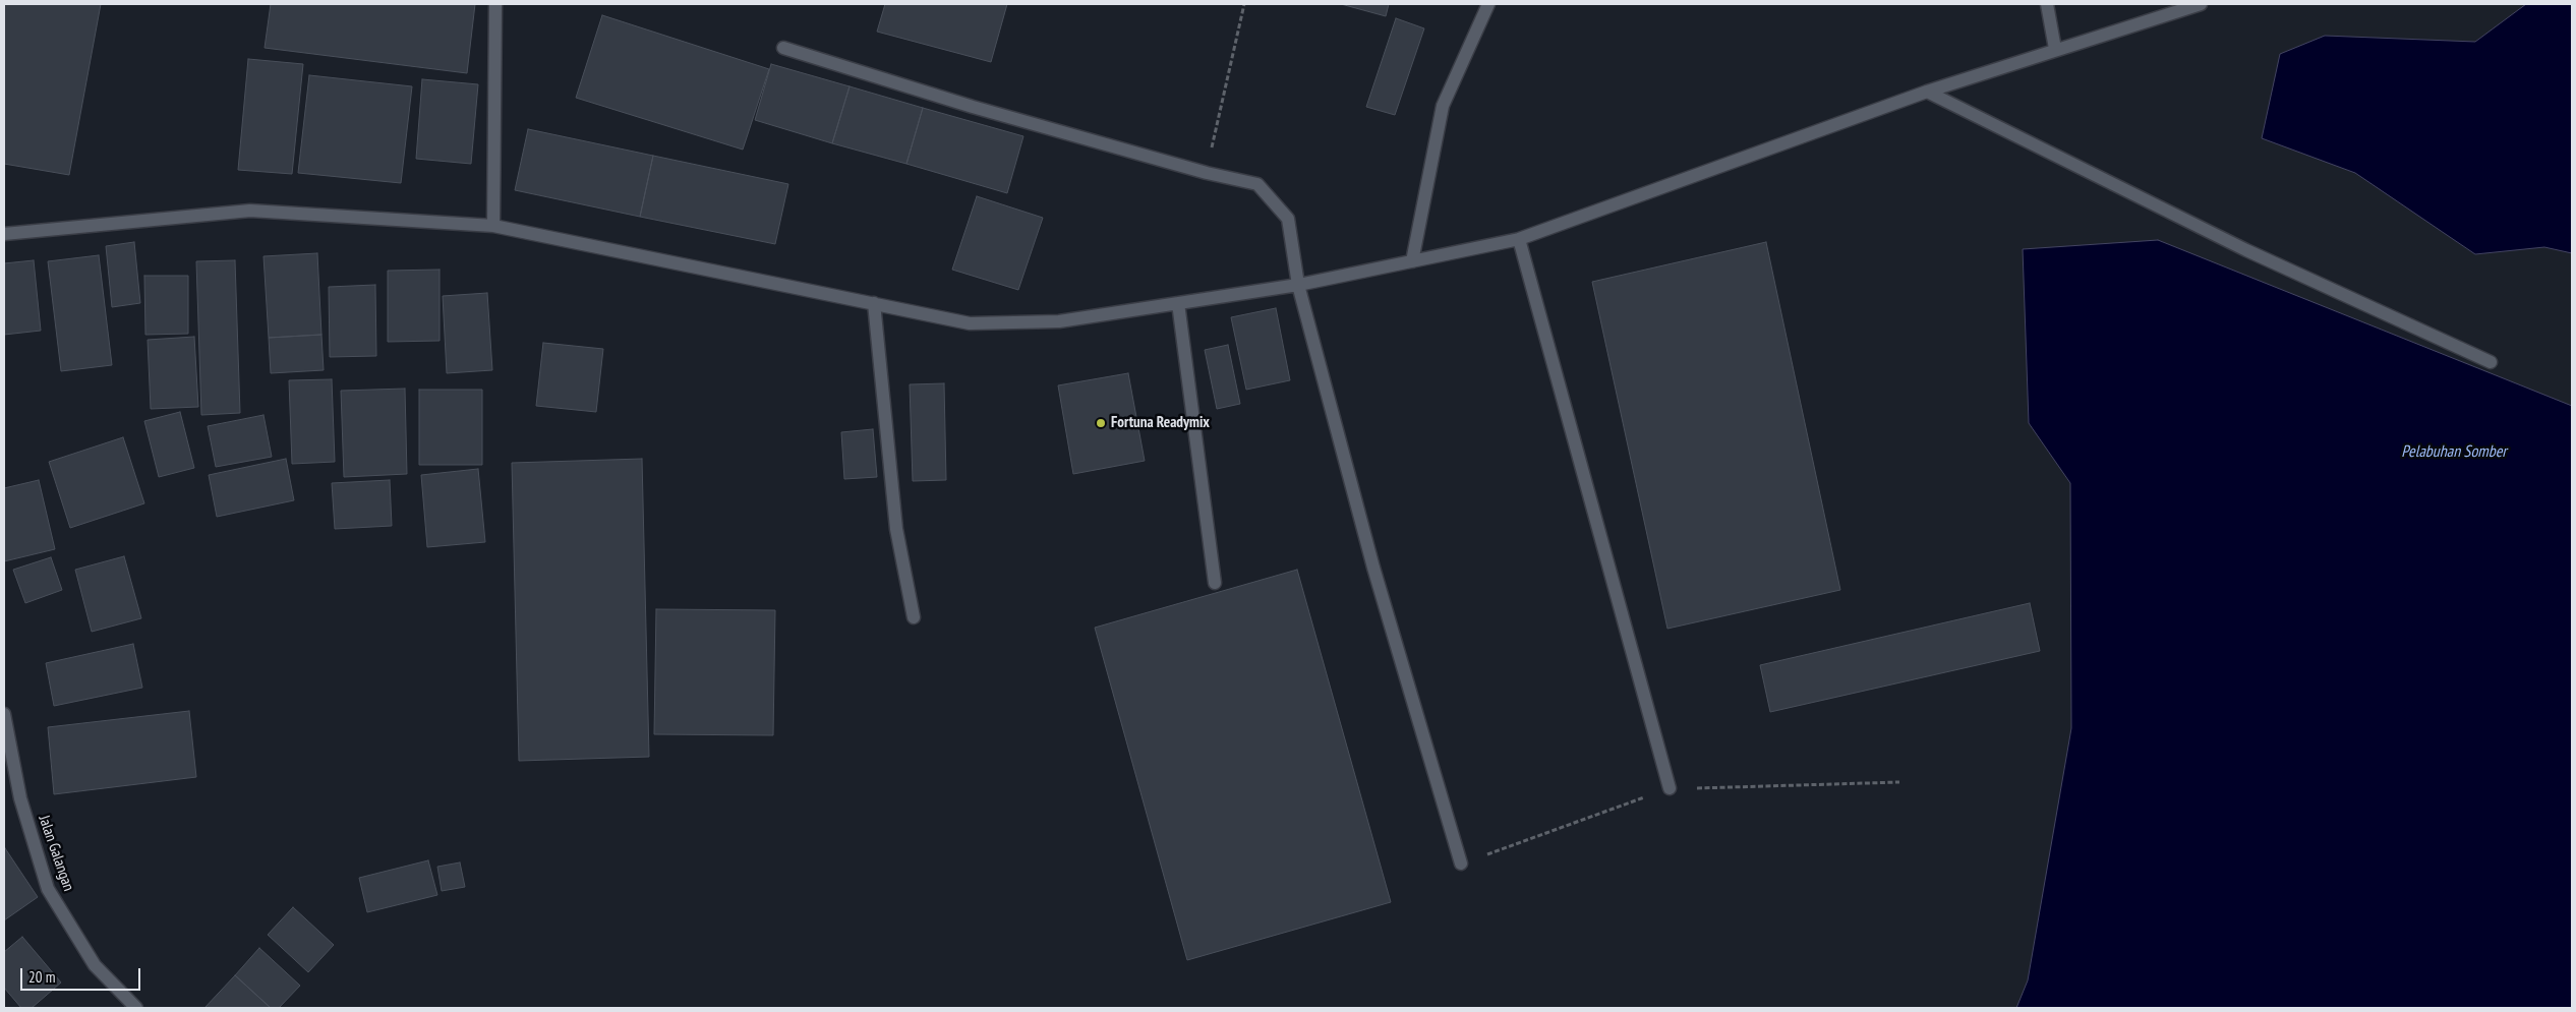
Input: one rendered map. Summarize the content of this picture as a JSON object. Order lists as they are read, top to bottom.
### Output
{
  "streets": {
    "street": ["Jalan Galangan"]
  },
  "water": ["Pelabuhan Somber"],
  "places": ["Fortuna Readymix"],
  "scale_bar": "20 m"
}
